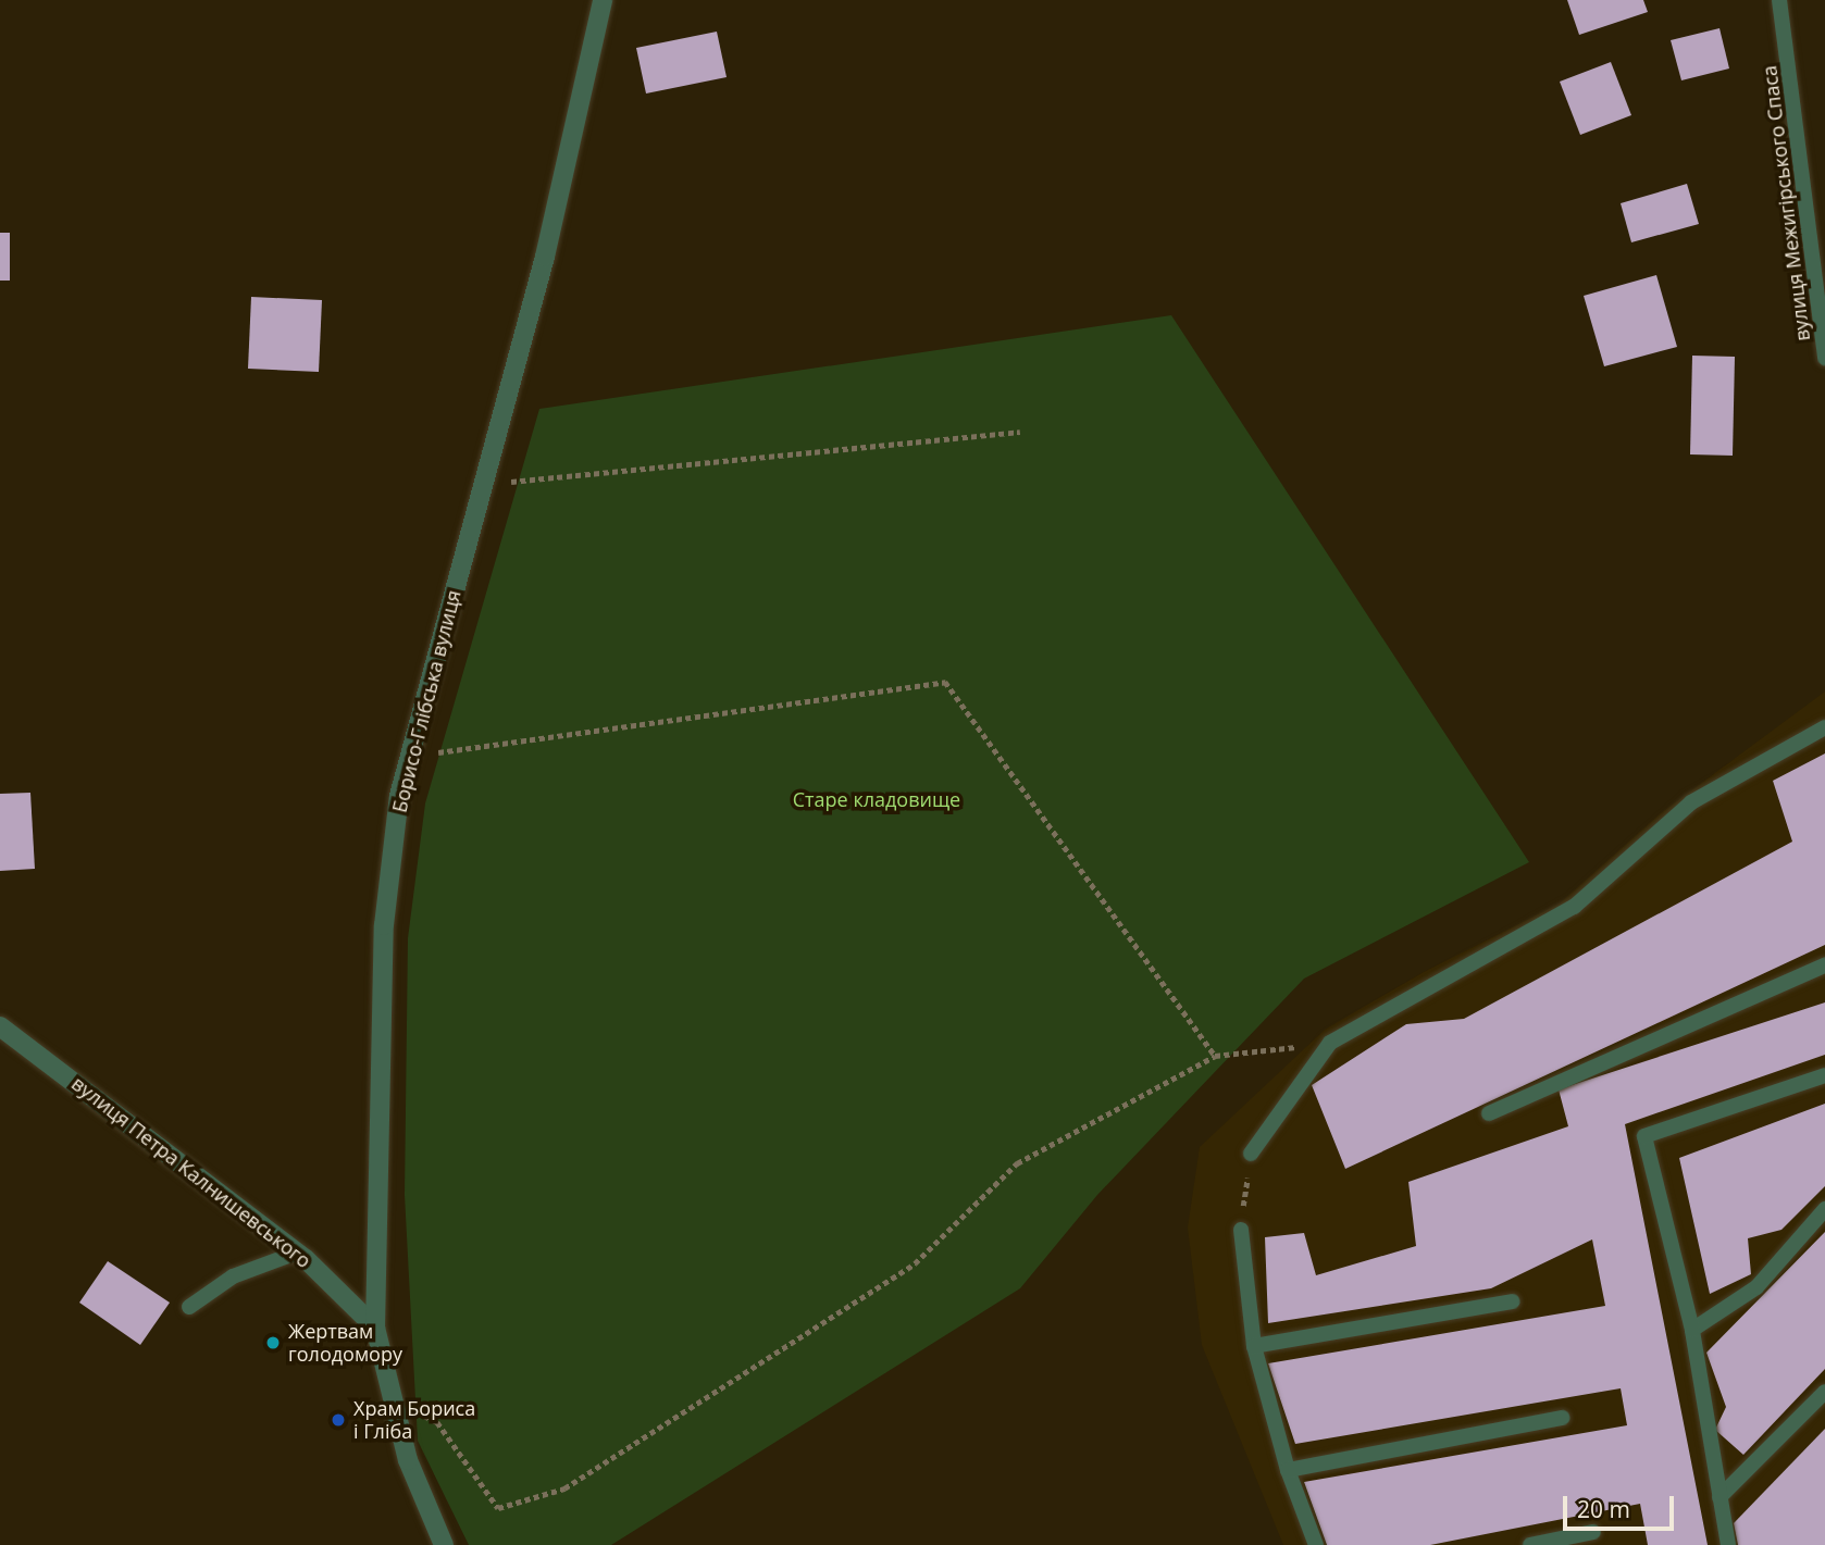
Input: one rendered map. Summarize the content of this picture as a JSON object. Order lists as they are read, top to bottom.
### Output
{
  "streets": {
    "street": ["Борисо-Глібська вулиця", "вулиця Петра Калнишевського"],
    "lane": ["вулиця Межигірського Спаса"]
  },
  "crossings": [
    ["Борисо-Глібська вулиця", "вулиця Петра Калнишевського"]
  ],
  "parks": ["Старе кладовище"],
  "places": ["Жертвам голодомору", "Храм Бориса і Гліба"],
  "scale_bar": "20 m"
}
